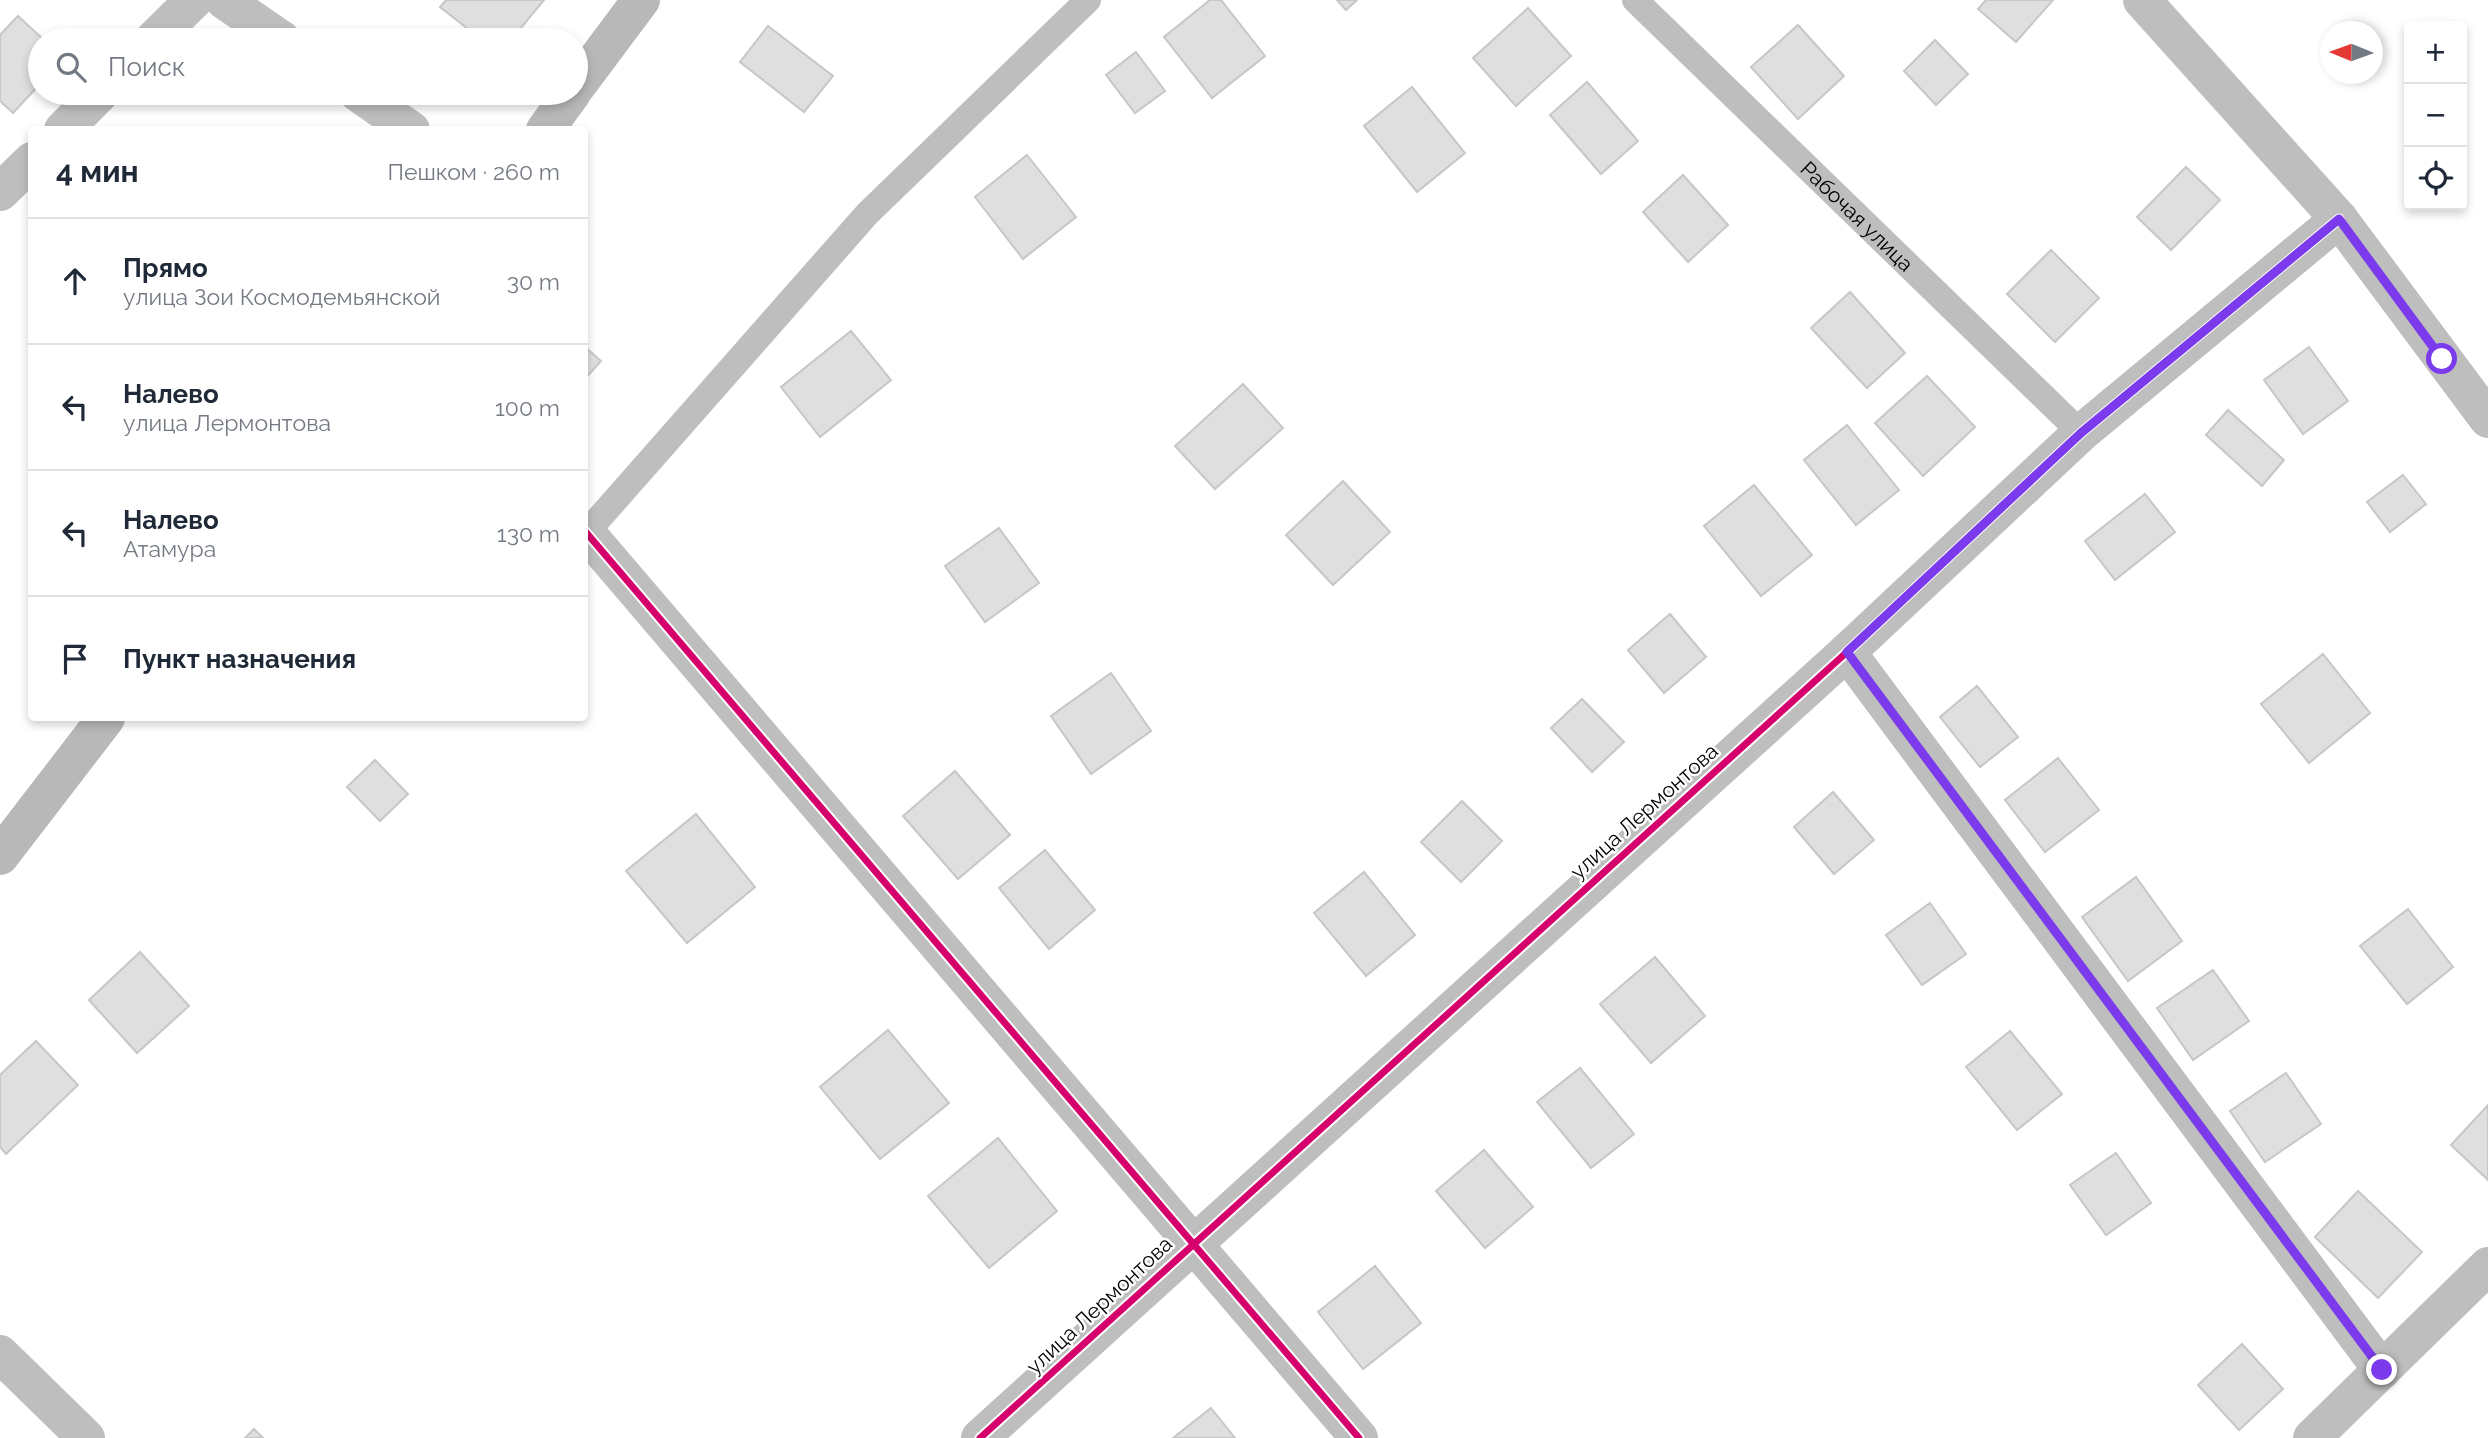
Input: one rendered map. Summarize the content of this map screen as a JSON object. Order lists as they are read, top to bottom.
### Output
{
  "streets": {
    "street": ["улица Лермонтова"],
    "lane": ["Рабочая улица"]
  },
  "crossings": [
    ["Рабочая улица", "улица Лермонтова"]
  ],
  "north": "left",
  "page": {
    "map_buttons": ["+", "−"],
    "search": "Поиск",
    "heading": ["4 мин", "Пешком · 260 m"],
    "list": [
      ["Прямо", "улица Зои Космодемьянской", "30 m"],
      ["Налево", "улица Лермонтова", "100 m"],
      ["Налево", "Атамура", "130 m"],
      "Пункт назначения"
    ]
  }
}
